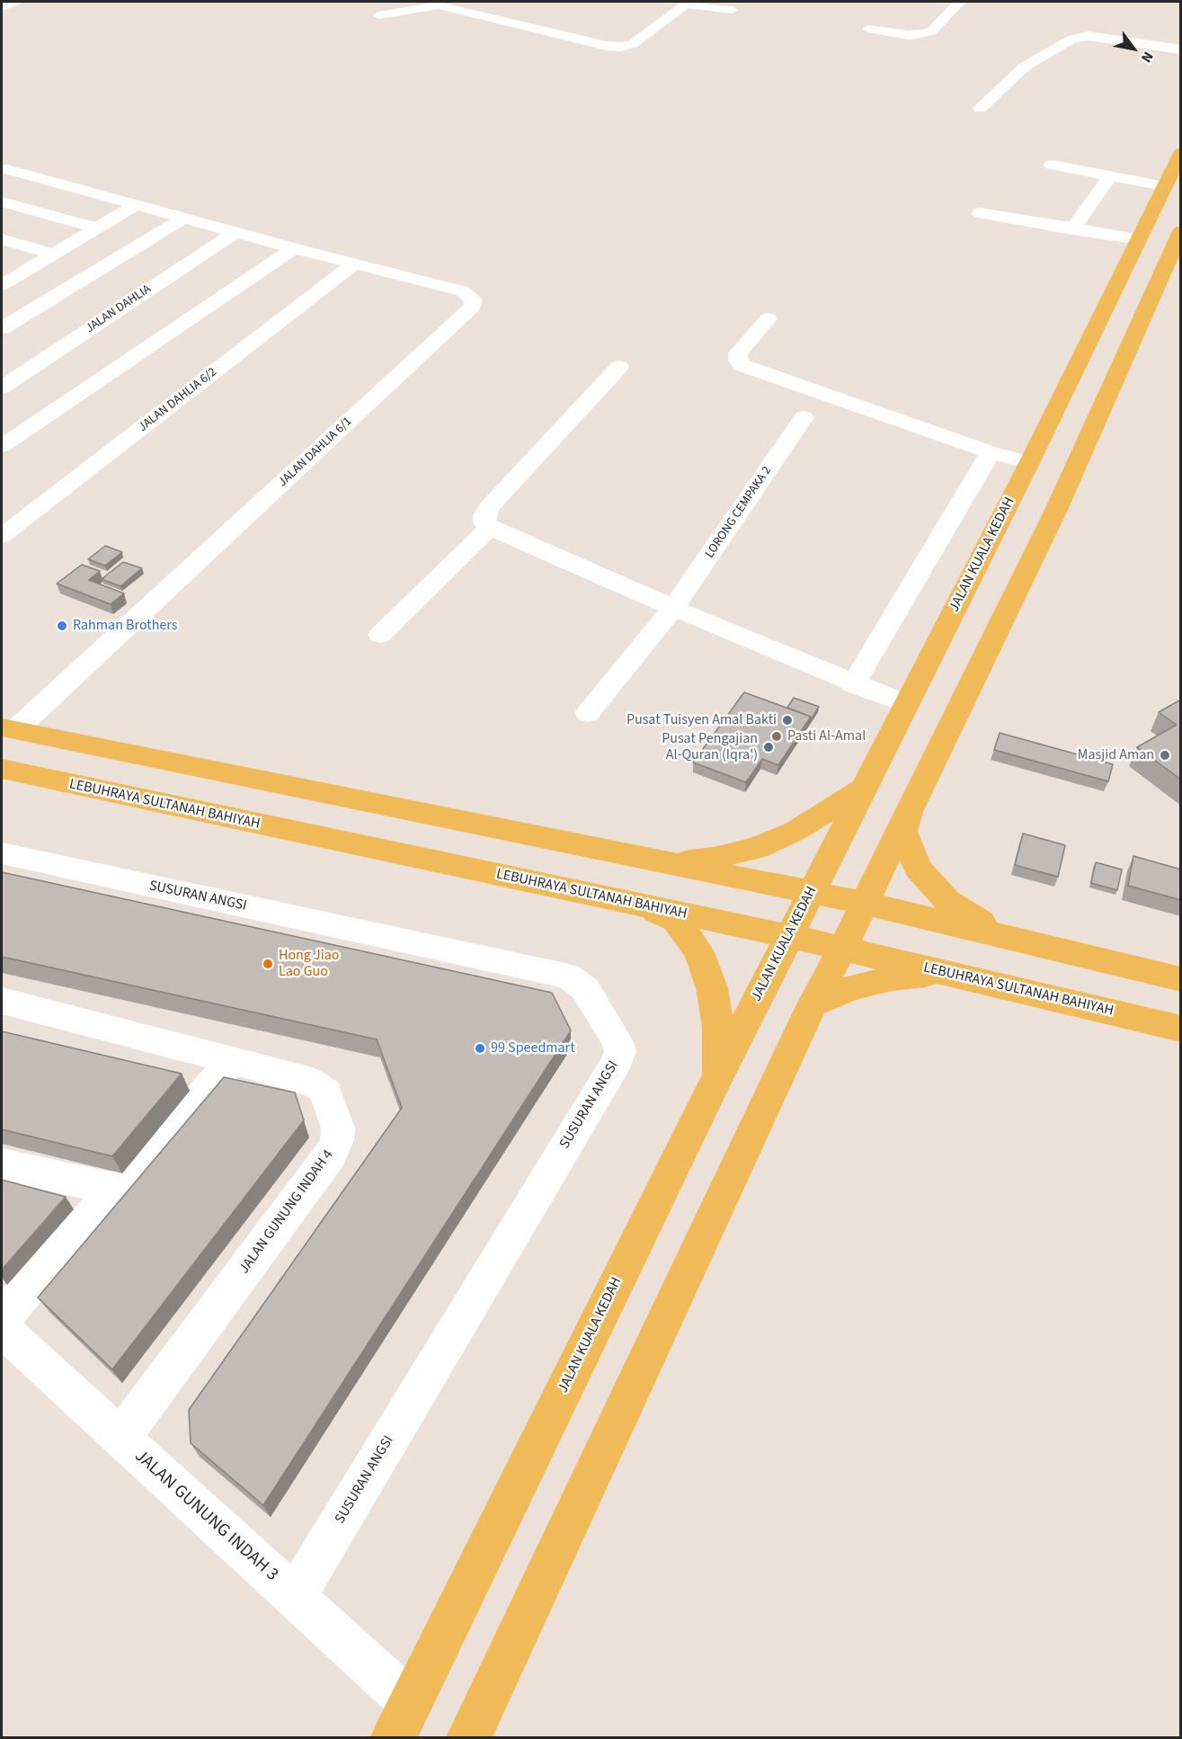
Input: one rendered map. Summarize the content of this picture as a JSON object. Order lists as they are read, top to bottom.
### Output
{
  "streets": {
    "main road": ["JALAN KUALA KEDAH", "LEBUHRAYA SULTANAH BAHIYAH"],
    "street": [
      "JALAN DAHLIA",
      "JALAN DAHLIA 6/2",
      "JALAN DAHLIA 6/1",
      "LORONG CEMPAKA 2",
      "SUSURAN ANGSI",
      "JALAN GUNUNG INDAH 4",
      "JALAN GUNUNG INDAH 3"
    ]
  },
  "crossings": [
    ["JALAN DAHLIA", "JALAN DAHLIA 6/1"],
    ["JALAN DAHLIA 6/2", "JALAN DAHLIA 6/1"],
    ["JALAN KUALA KEDAH", "LEBUHRAYA SULTANAH BAHIYAH"],
    ["JALAN KUALA KEDAH", "JALAN GUNUNG INDAH 3"],
    ["SUSURAN ANGSI", "JALAN GUNUNG INDAH 3"],
    ["JALAN GUNUNG INDAH 4", "JALAN GUNUNG INDAH 3"]
  ],
  "places": [
    "Rahman Brothers",
    "Pusat Tuisyen Amal Bakti",
    "Pasti Al-Amal",
    "Pusat Pengajian Al-Quran (Iqra')",
    "Masjid Aman",
    "Hong Jiao Lao Guo",
    "99 Speedmart"
  ],
  "north": "bottom right"
}
